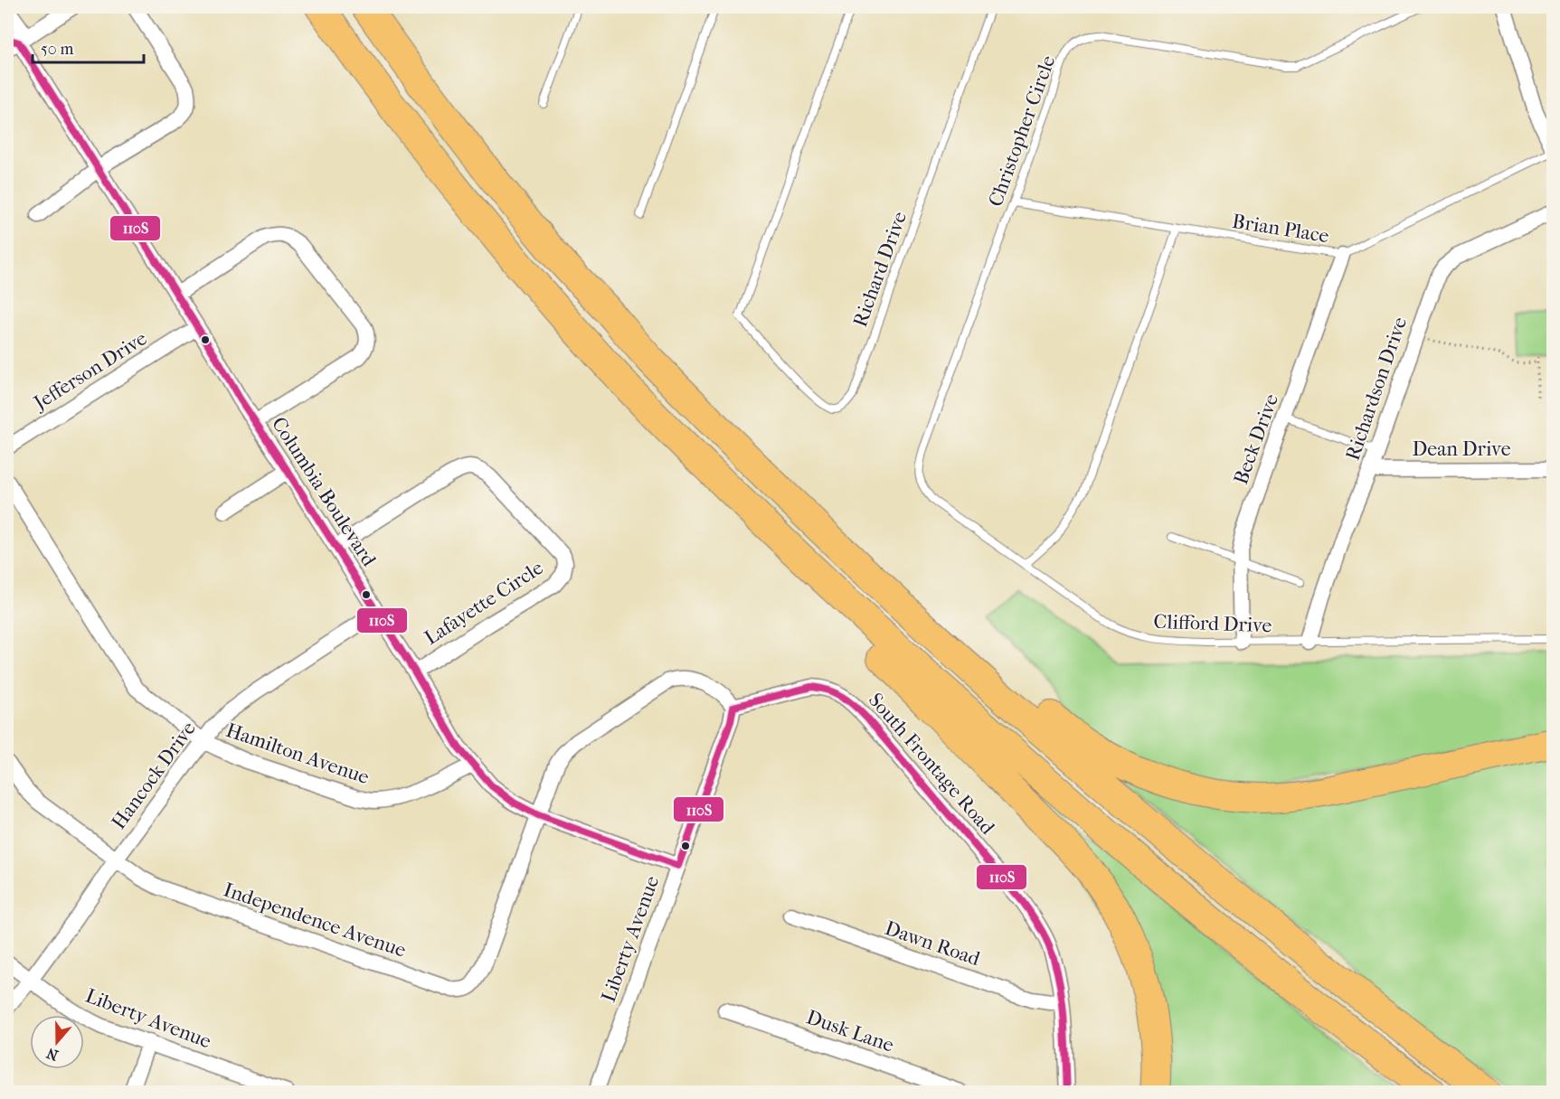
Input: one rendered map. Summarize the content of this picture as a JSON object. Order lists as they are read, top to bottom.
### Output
{
  "streets": {
    "street": [
      "Jefferson Drive",
      "Richardson Drive",
      "Beck Drive",
      "Dean Drive",
      "Columbia Boulevard",
      "Lafayette Circle",
      "Hamilton Avenue",
      "South Frontage Road",
      "Hancock Drive",
      "Independence Avenue",
      "Liberty Avenue",
      "Dawn Road",
      "Dusk Lane"
    ],
    "lane": [
      "Christopher Circle",
      "Brian Place",
      "Richard Drive",
      "Clifford Drive"
    ]
  },
  "crossings": [
    ["Christopher Circle", "Brian Place"],
    ["Christopher Circle", "Clifford Drive"],
    ["Brian Place", "Beck Drive"],
    ["Jefferson Drive", "Columbia Boulevard"],
    ["Richardson Drive", "Dean Drive"],
    ["Richardson Drive", "Clifford Drive"],
    ["Beck Drive", "Clifford Drive"],
    ["Columbia Boulevard", "Lafayette Circle"],
    ["Columbia Boulevard", "Hamilton Avenue"],
    ["Columbia Boulevard", "Hancock Drive"],
    ["Columbia Boulevard", "Independence Avenue"],
    ["Columbia Boulevard", "Liberty Avenue"],
    ["Hamilton Avenue", "Hancock Drive"],
    ["South Frontage Road", "Liberty Avenue"],
    ["South Frontage Road", "Dawn Road"],
    ["Hancock Drive", "Independence Avenue"],
    ["Hancock Drive", "Liberty Avenue"]
  ],
  "lines": ["transit line 110S"],
  "scale_bar": "50 m",
  "north": "bottom"
}
